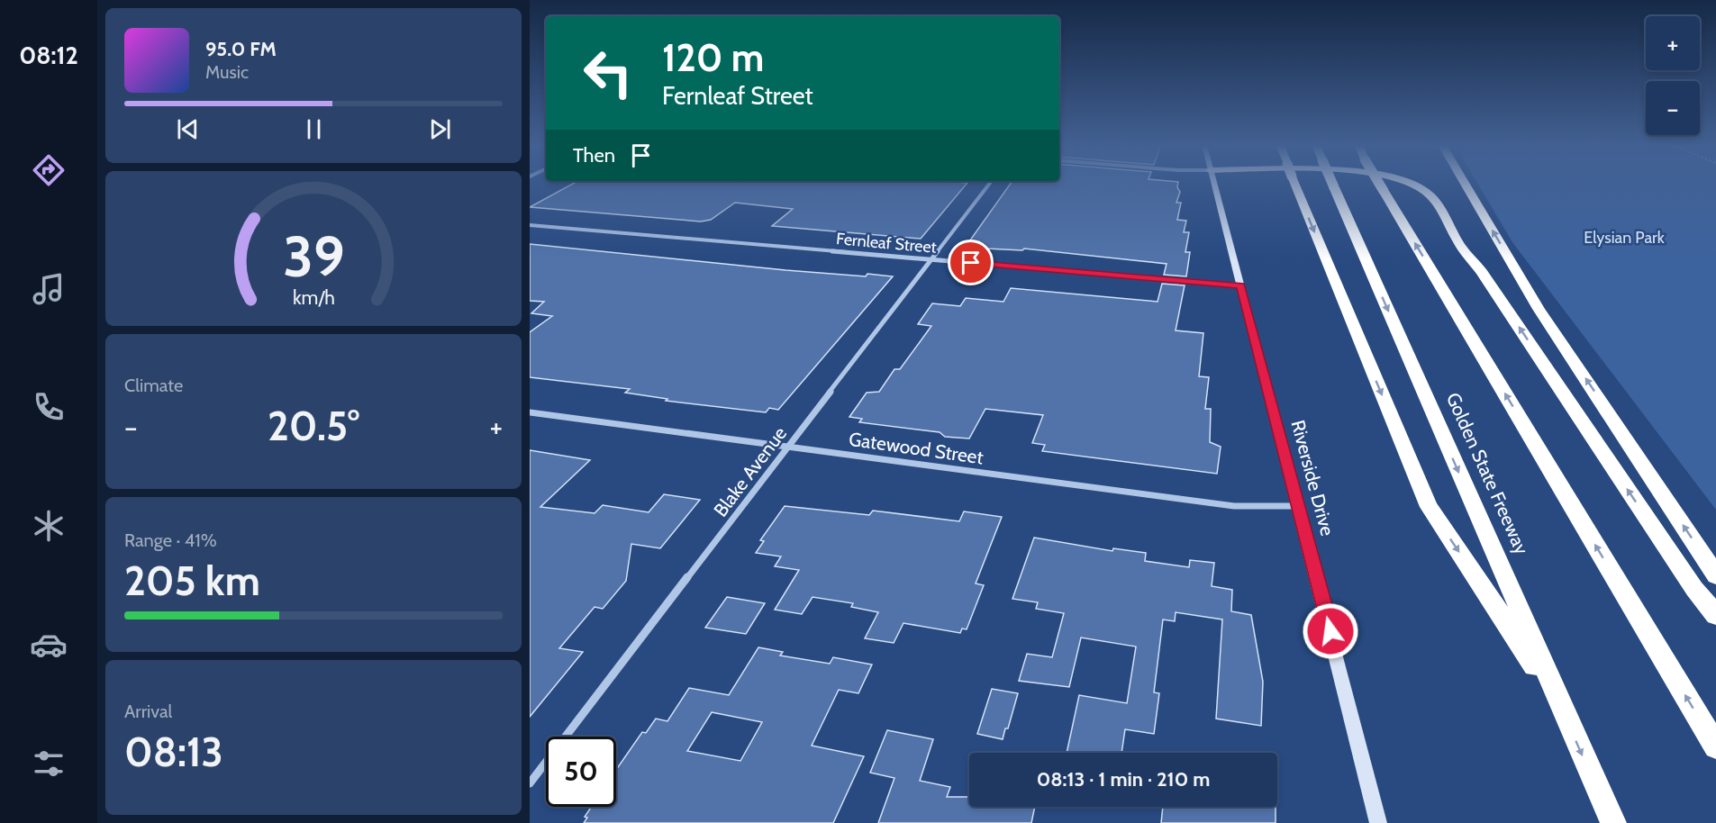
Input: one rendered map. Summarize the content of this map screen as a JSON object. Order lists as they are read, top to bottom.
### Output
{
  "streets": {
    "highway": ["Golden State Freeway"],
    "main road": ["Riverside Drive"],
    "street": ["Fernleaf Street", "Gatewood Street", "Blake Avenue"]
  },
  "crossings": [
    ["Fernleaf Street", "Blake Avenue"],
    ["Fernleaf Street", "Riverside Drive"],
    ["Gatewood Street", "Blake Avenue"],
    ["Gatewood Street", "Riverside Drive"]
  ],
  "parks": ["Elysian Park"],
  "page": {
    "tabs": "08:12",
    "map_buttons": ["+", "−"],
    "turn": ["120 m", "Fernleaf Street"],
    "song": ["95.0 FM", "Music"],
    "then": "Then",
    "tile": [
      "Climate",
      ["Range · 41%", "205 km"],
      ["Arrival", "08:13"]
    ],
    "heat": ["−", "20.5°", "+"],
    "limit": "50",
    "trip": "08:13 · 1 min · 210 m",
    "gauge": ["39", "km/h"]
  }
}
